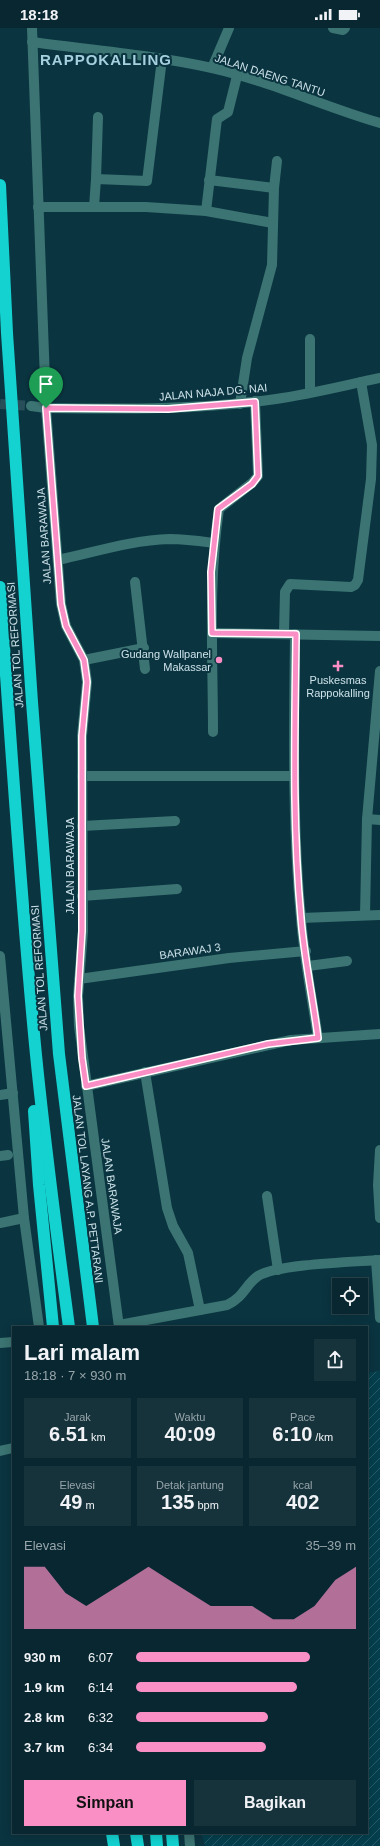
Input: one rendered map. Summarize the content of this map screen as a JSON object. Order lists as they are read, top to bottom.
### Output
{
  "streets": {
    "highway": ["JALAN TOL REFORMASI", "JALAN TOL LAYANG A.P. PETTARANI"],
    "street": [
      "JALAN DAENG TANTU",
      "JALAN NAJA DG. NAI",
      "JALAN BARAWAJA",
      "BARAWAJ 3"
    ]
  },
  "crossings": [
    ["JALAN DAENG TANTU", "JALAN BARAWAJA"],
    ["JALAN NAJA DG. NAI", "JALAN BARAWAJA"],
    ["JALAN BARAWAJA", "BARAWAJ 3"],
    ["JALAN TOL REFORMASI", "JALAN TOL LAYANG A.P. PETTARANI"]
  ],
  "districts": ["RAPPOKALLING"],
  "places": {
    "other": ["Gudang Wallpanel Makassar"],
    "health": ["Puskesmas Rappokalling"]
  },
  "page": {
    "status": "18:18",
    "heading": ["Lari malam", "18:18 · 7 × 930 m"],
    "stats": [
      ["Jarak", "6.51 km"],
      ["Waktu", "40:09"],
      ["Pace", "6:10 /km"],
      ["Elevasi", "49 m"],
      ["Detak jantung", "135 bpm"],
      ["kcal", "402"]
    ],
    "chart": ["Elevasi", "35–39 m"],
    "list": [
      {
        "name": "930 m",
        "note": "6:07"
      },
      {
        "name": "1.9 km",
        "note": "6:14"
      },
      {
        "name": "2.8 km",
        "note": "6:32"
      },
      {
        "name": "3.7 km",
        "note": "6:34"
      }
    ],
    "buttons": ["Simpan", "Bagikan"]
  }
}
